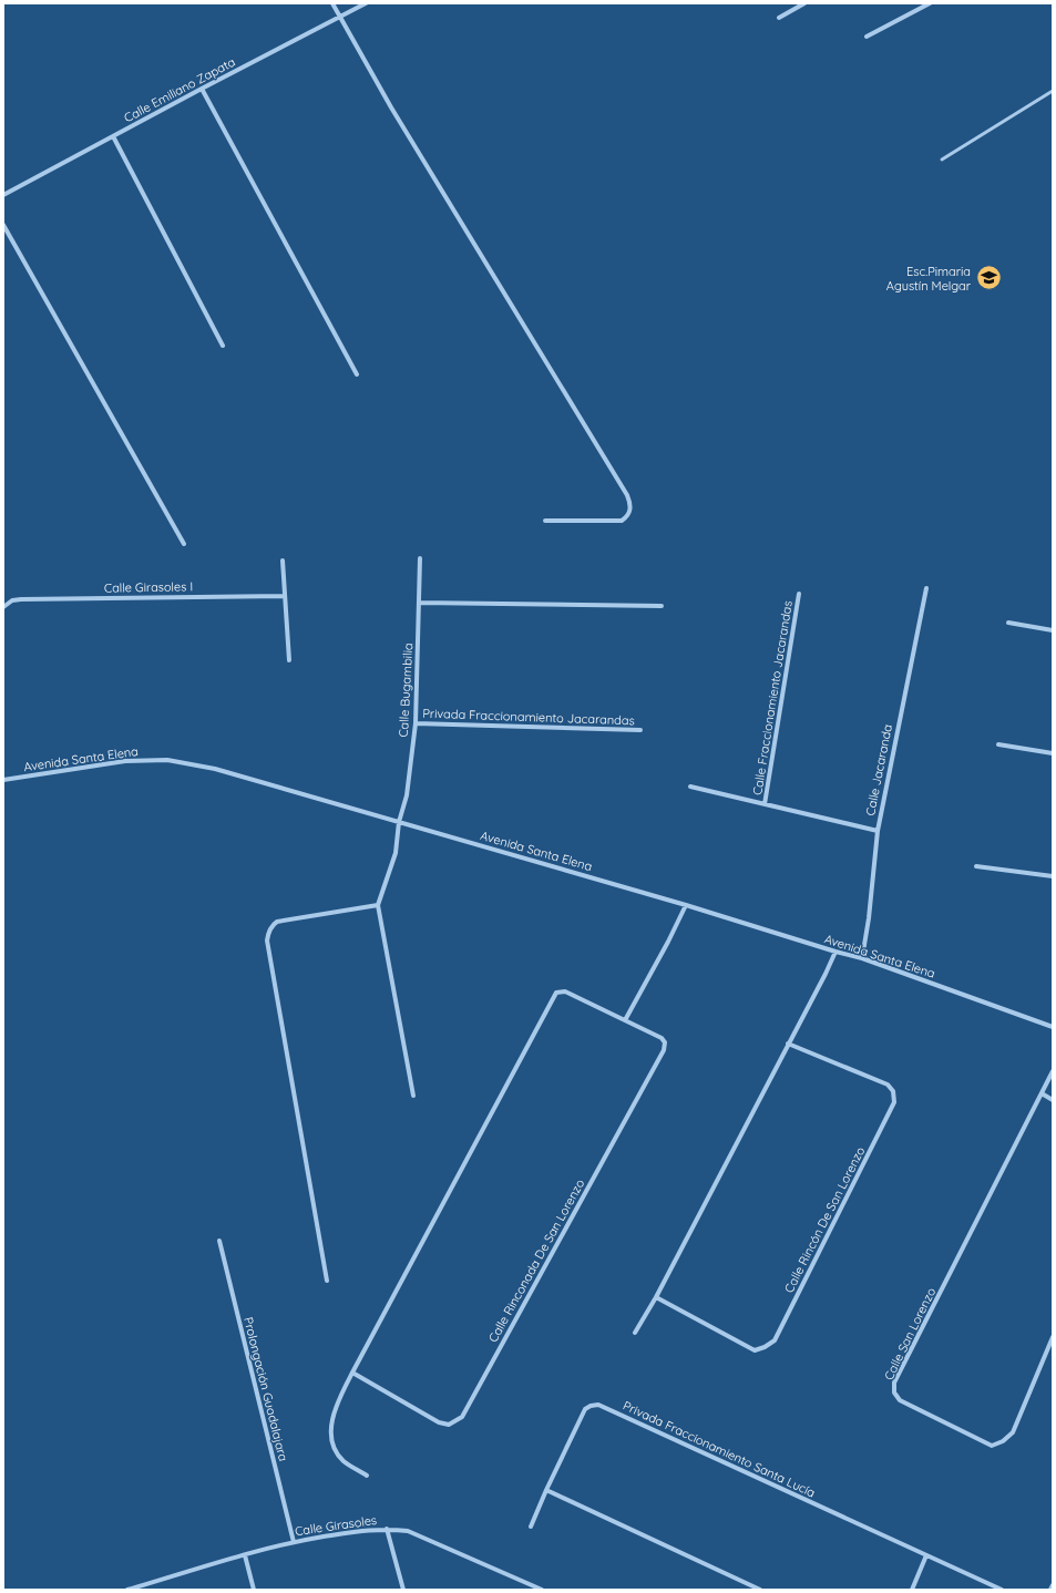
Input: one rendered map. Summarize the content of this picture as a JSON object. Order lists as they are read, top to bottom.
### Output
{
  "streets": {
    "street": [
      "Calle Emiliano Zapata",
      "Calle Girasoles I",
      "Calle Bugambilia",
      "Calle Fraccionamiento Jacarandas",
      "Privada Fraccionamiento Jacarandas",
      "Avenida Santa Elena",
      "Calle Jacaranda",
      "Calle Rincón De San Lorenzo",
      "Calle Rinconada De San Lorenzo",
      "Calle San Lorenzo",
      "Prolongación Guadalajara",
      "Privada Fraccionamiento Santa Lucía",
      "Calle Girasoles"
    ]
  },
  "crossings": [
    ["Calle Bugambilia", "Privada Fraccionamiento Jacarandas"],
    ["Calle Bugambilia", "Avenida Santa Elena"],
    ["Calle Fraccionamiento Jacarandas", "Calle Jacaranda"],
    ["Avenida Santa Elena", "Calle Jacaranda"],
    ["Prolongación Guadalajara", "Calle Girasoles"]
  ],
  "places": {
    "school or university": ["Esc.Pimaria Agustín Melgar"]
  }
}
